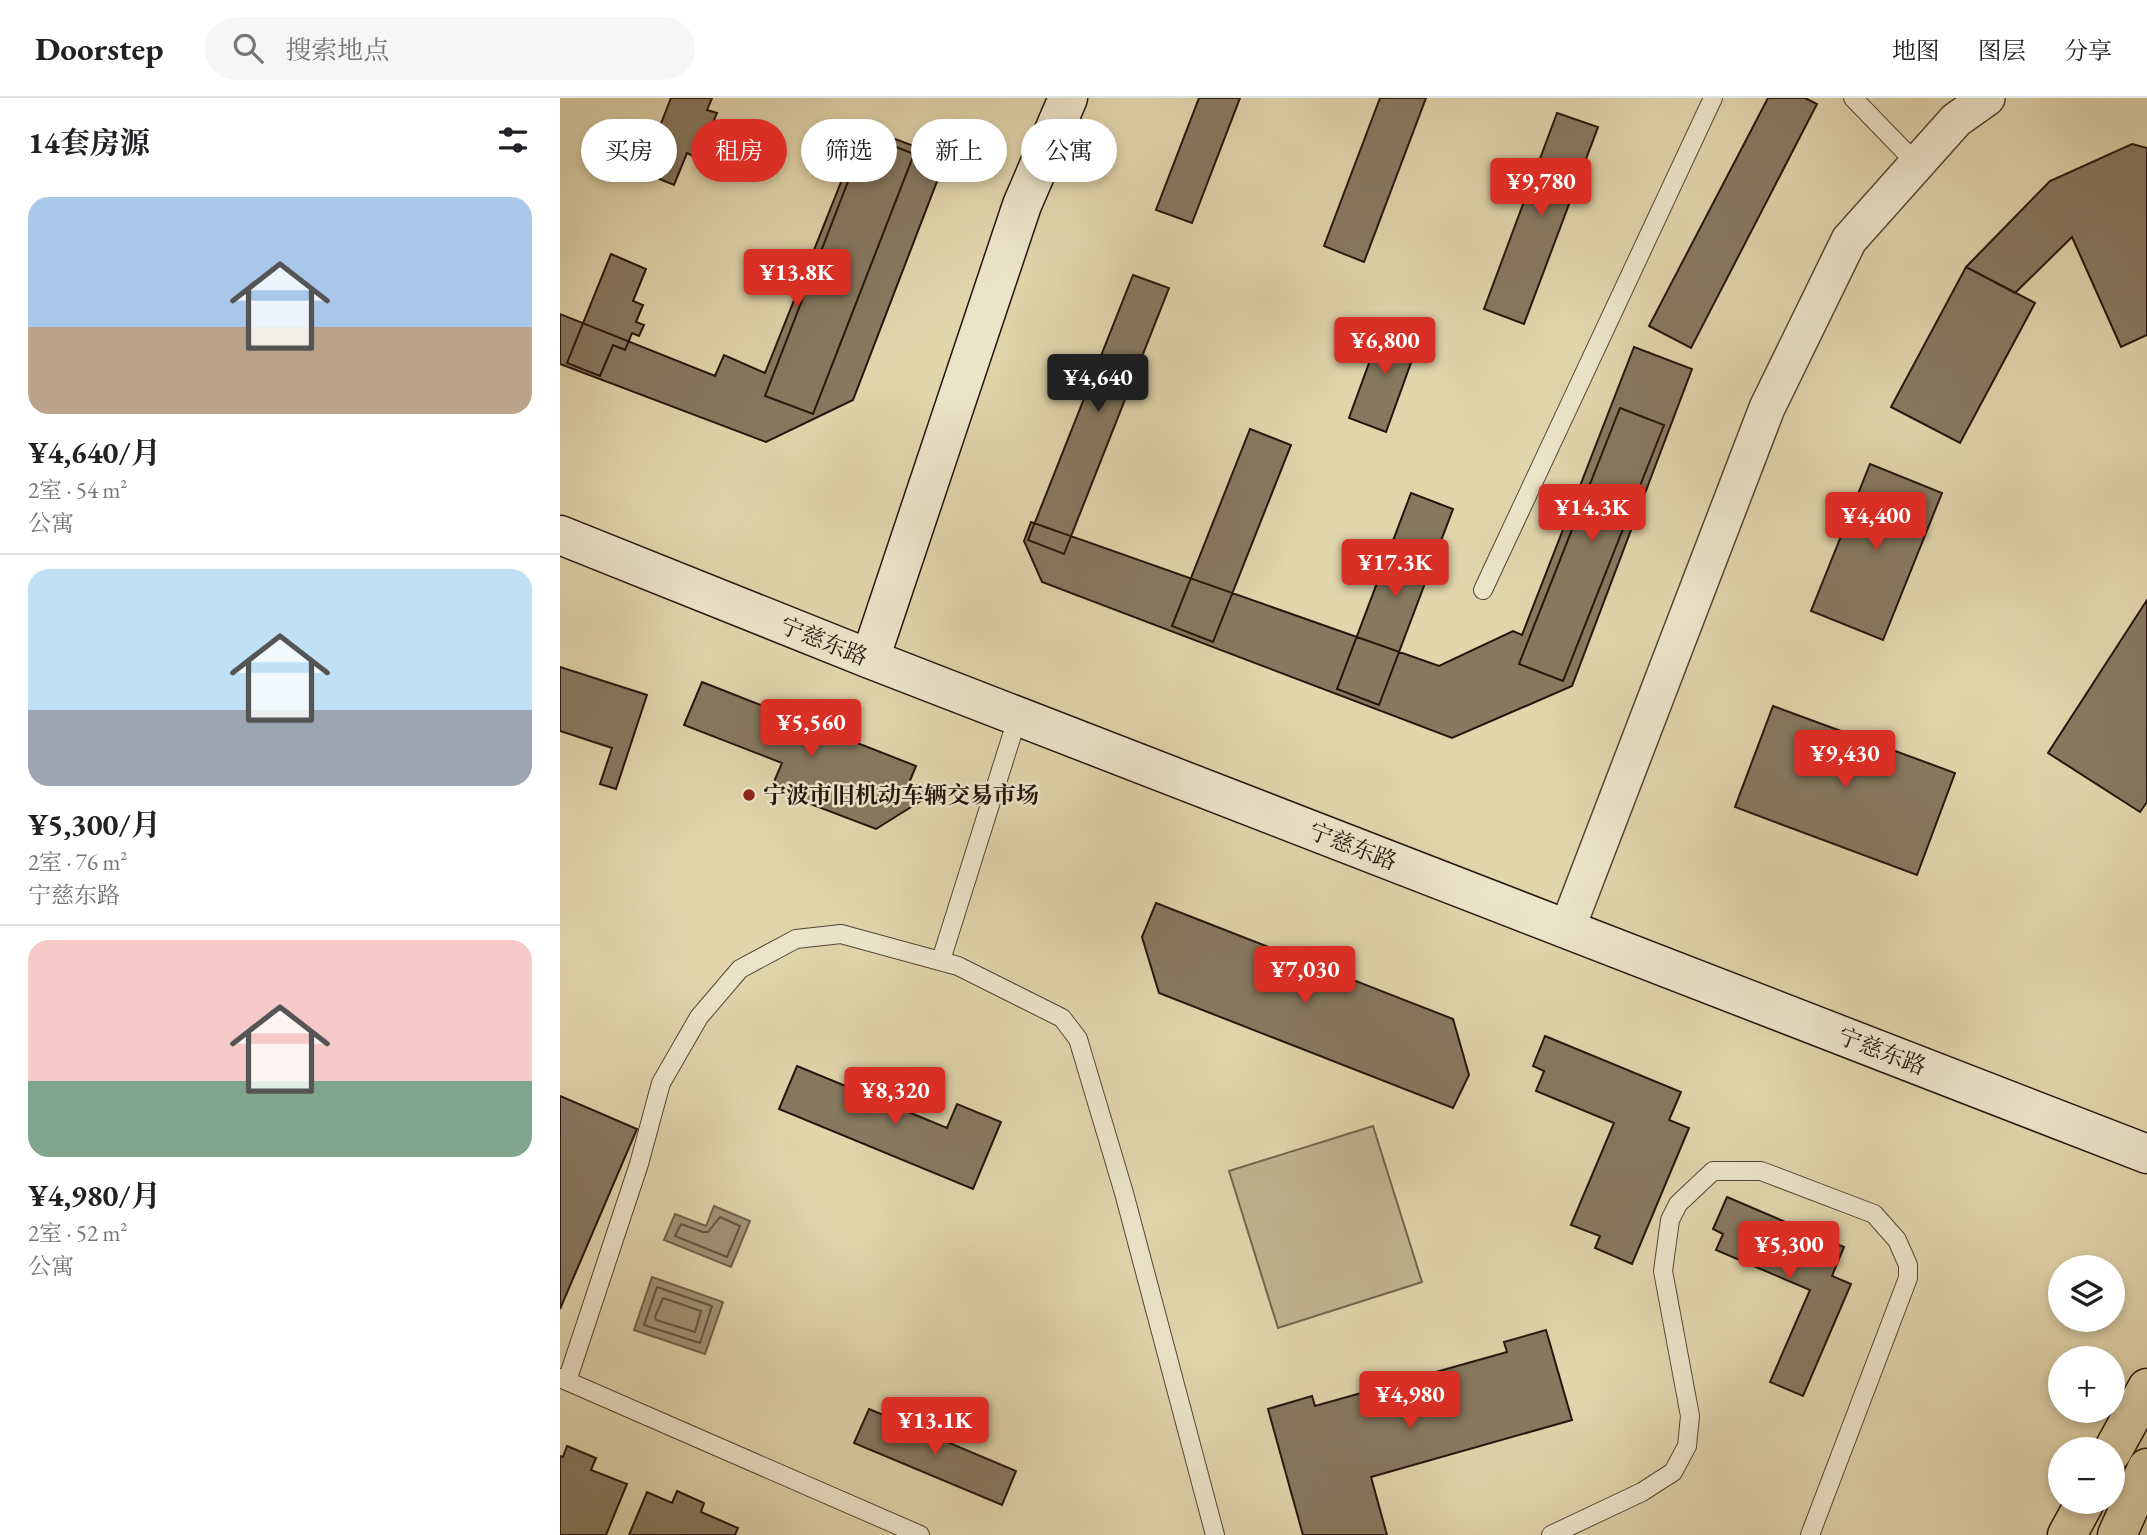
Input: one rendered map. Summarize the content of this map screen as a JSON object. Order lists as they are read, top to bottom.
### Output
{
  "streets": {
    "main road": ["宁慈东路"]
  },
  "places": ["宁波市旧机动车辆交易市场"],
  "page": {
    "header": "Doorstep",
    "search": "搜索地点",
    "nav": ["地图", "图层", "分享"],
    "heading": "14套房源",
    "chip": [
      "买房",
      "租房",
      "筛选",
      "新上",
      "公寓"
    ],
    "price": [
      "¥9,780",
      "¥13.8K",
      "¥6,800",
      "¥4,640",
      "¥14.3K",
      "¥4,400",
      "¥17.3K",
      "¥5,560",
      "¥9,430",
      "¥7,030",
      "¥8,320",
      "¥5,300",
      "¥4,980",
      "¥13.1K"
    ],
    "list": [
      {
        "name": "¥4,640/月",
        "note": "2室 · 54 m² · 公寓"
      },
      {
        "name": "¥5,300/月",
        "note": "2室 · 76 m² · 宁慈东路"
      },
      {
        "name": "¥4,980/月",
        "note": "2室 · 52 m² · 公寓"
      }
    ],
    "map_buttons": ["+", "−"]
  }
}
